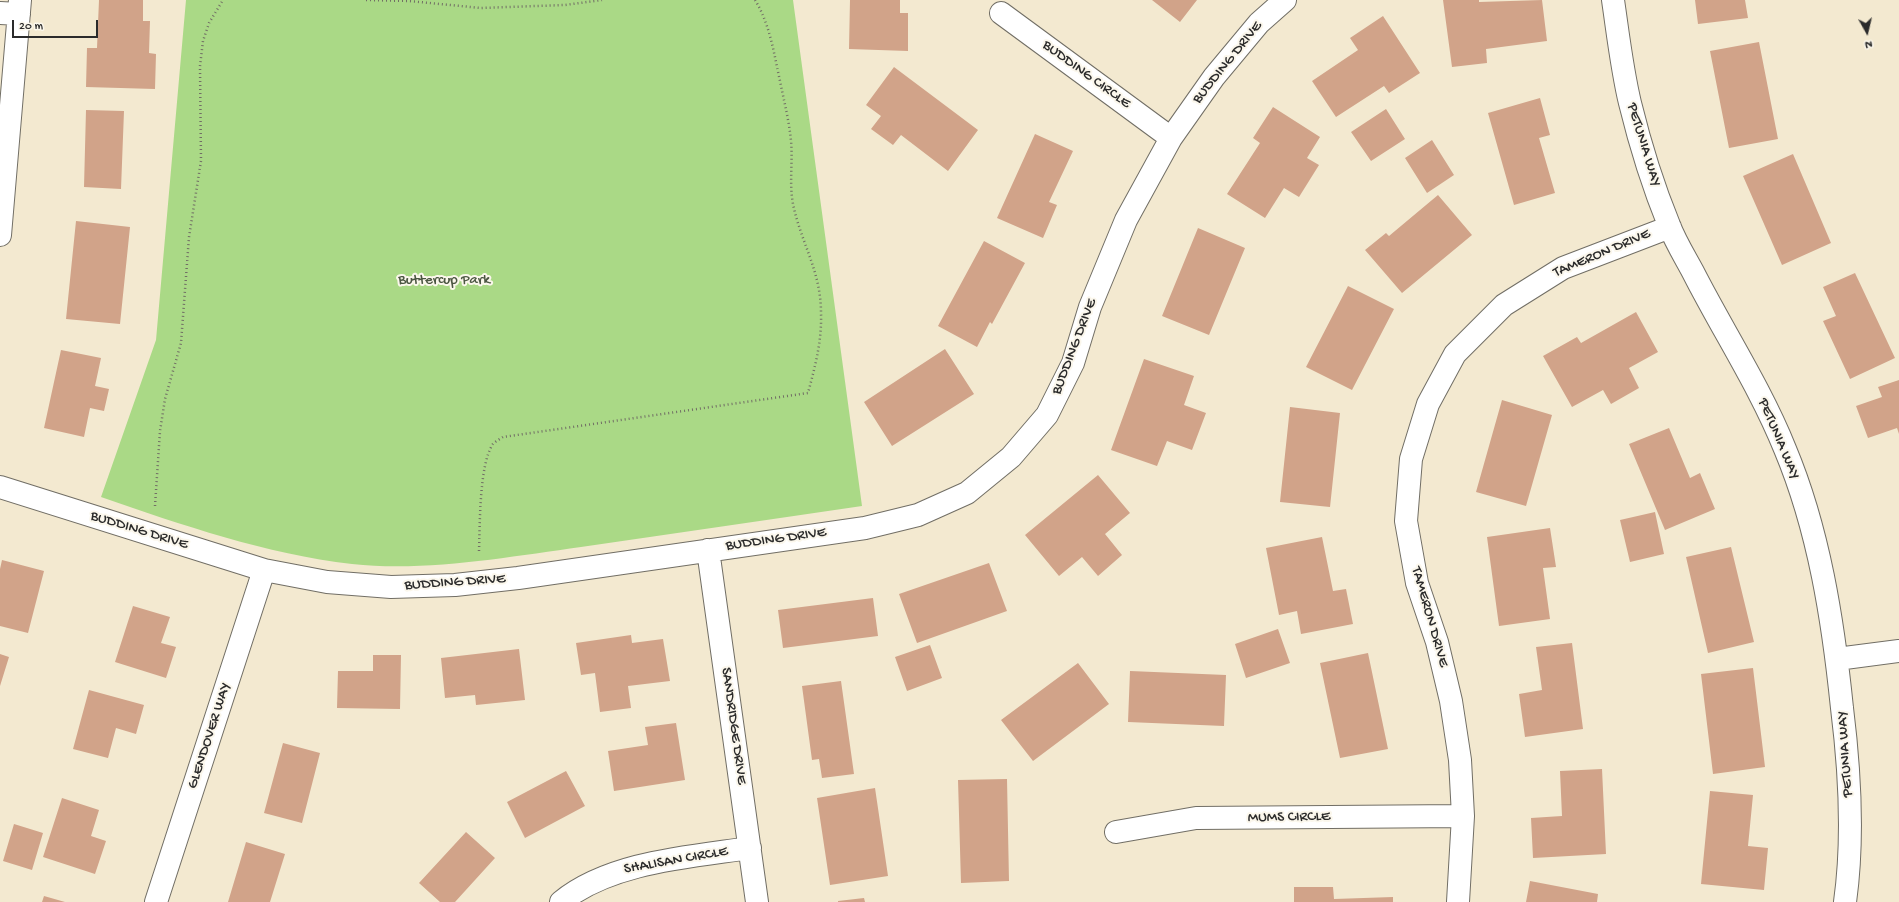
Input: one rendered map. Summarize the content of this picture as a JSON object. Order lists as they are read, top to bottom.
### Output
{
  "streets": {
    "street": [
      "BUDDING DRIVE",
      "BUDDING CIRCLE",
      "PETUNIA WAY",
      "TAMERON DRIVE",
      "SANDRIDGE DRIVE",
      "GLENDOVER WAY",
      "MUMS CIRCLE",
      "SHALISAN CIRCLE"
    ]
  },
  "crossings": [
    ["BUDDING DRIVE", "BUDDING CIRCLE"],
    ["BUDDING DRIVE", "SANDRIDGE DRIVE"],
    ["BUDDING DRIVE", "GLENDOVER WAY"],
    ["PETUNIA WAY", "TAMERON DRIVE"],
    ["TAMERON DRIVE", "MUMS CIRCLE"],
    ["SANDRIDGE DRIVE", "SHALISAN CIRCLE"]
  ],
  "parks": ["Buttercup Park"],
  "scale_bar": "20 m",
  "north": "bottom"
}
